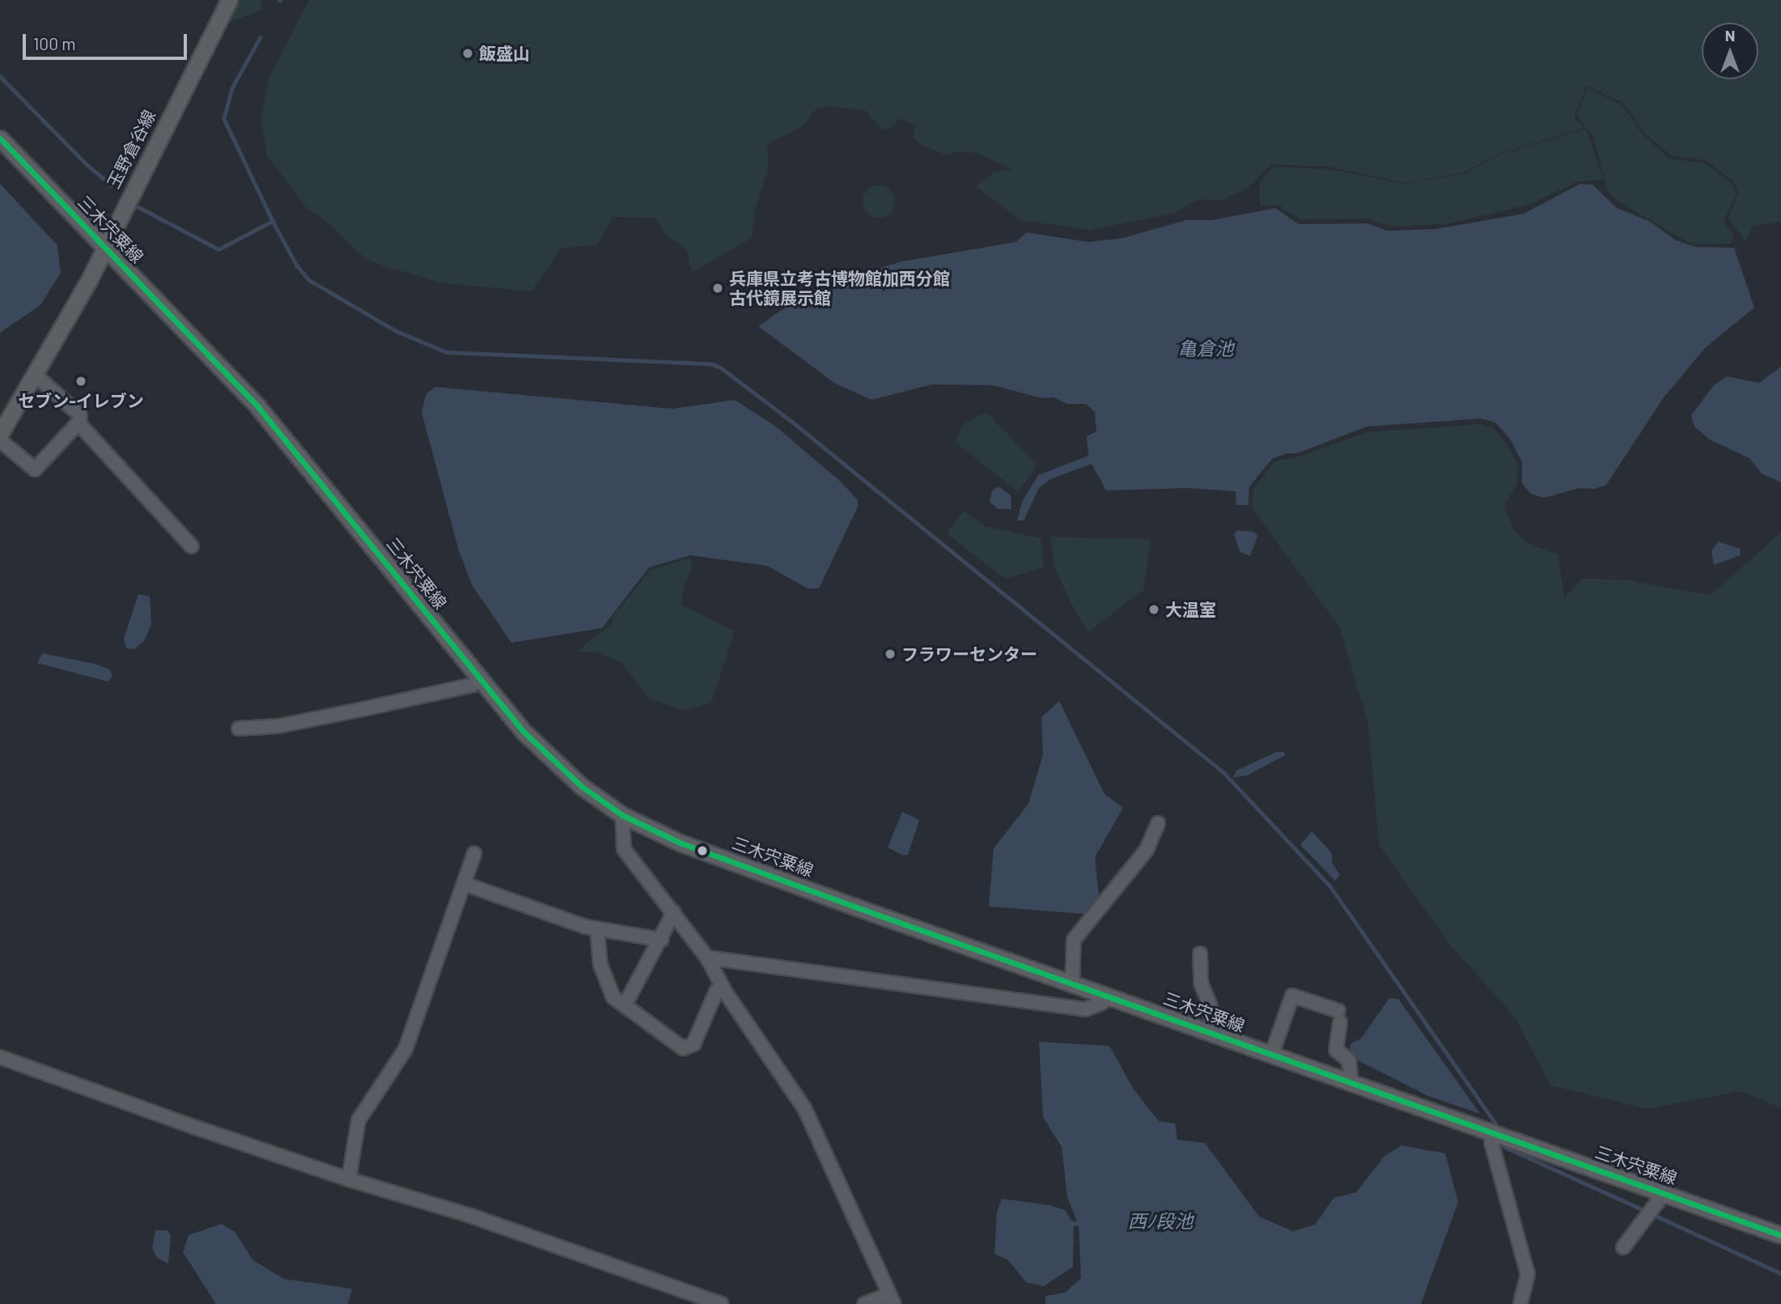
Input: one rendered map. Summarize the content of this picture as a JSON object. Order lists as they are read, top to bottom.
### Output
{
  "streets": {
    "main road": ["玉野倉谷線", "三木宍粟線"]
  },
  "crossings": [
    ["玉野倉谷線", "三木宍粟線"]
  ],
  "water": ["亀倉池", "西ﾉ段池"],
  "places": [
    "飯盛山",
    "兵庫県立考古博物館加西分館 古代鏡展示館",
    "セブン-イレブン",
    "大温室",
    "フラワーセンター"
  ],
  "scale_bar": "100 m",
  "north": "top"
}
